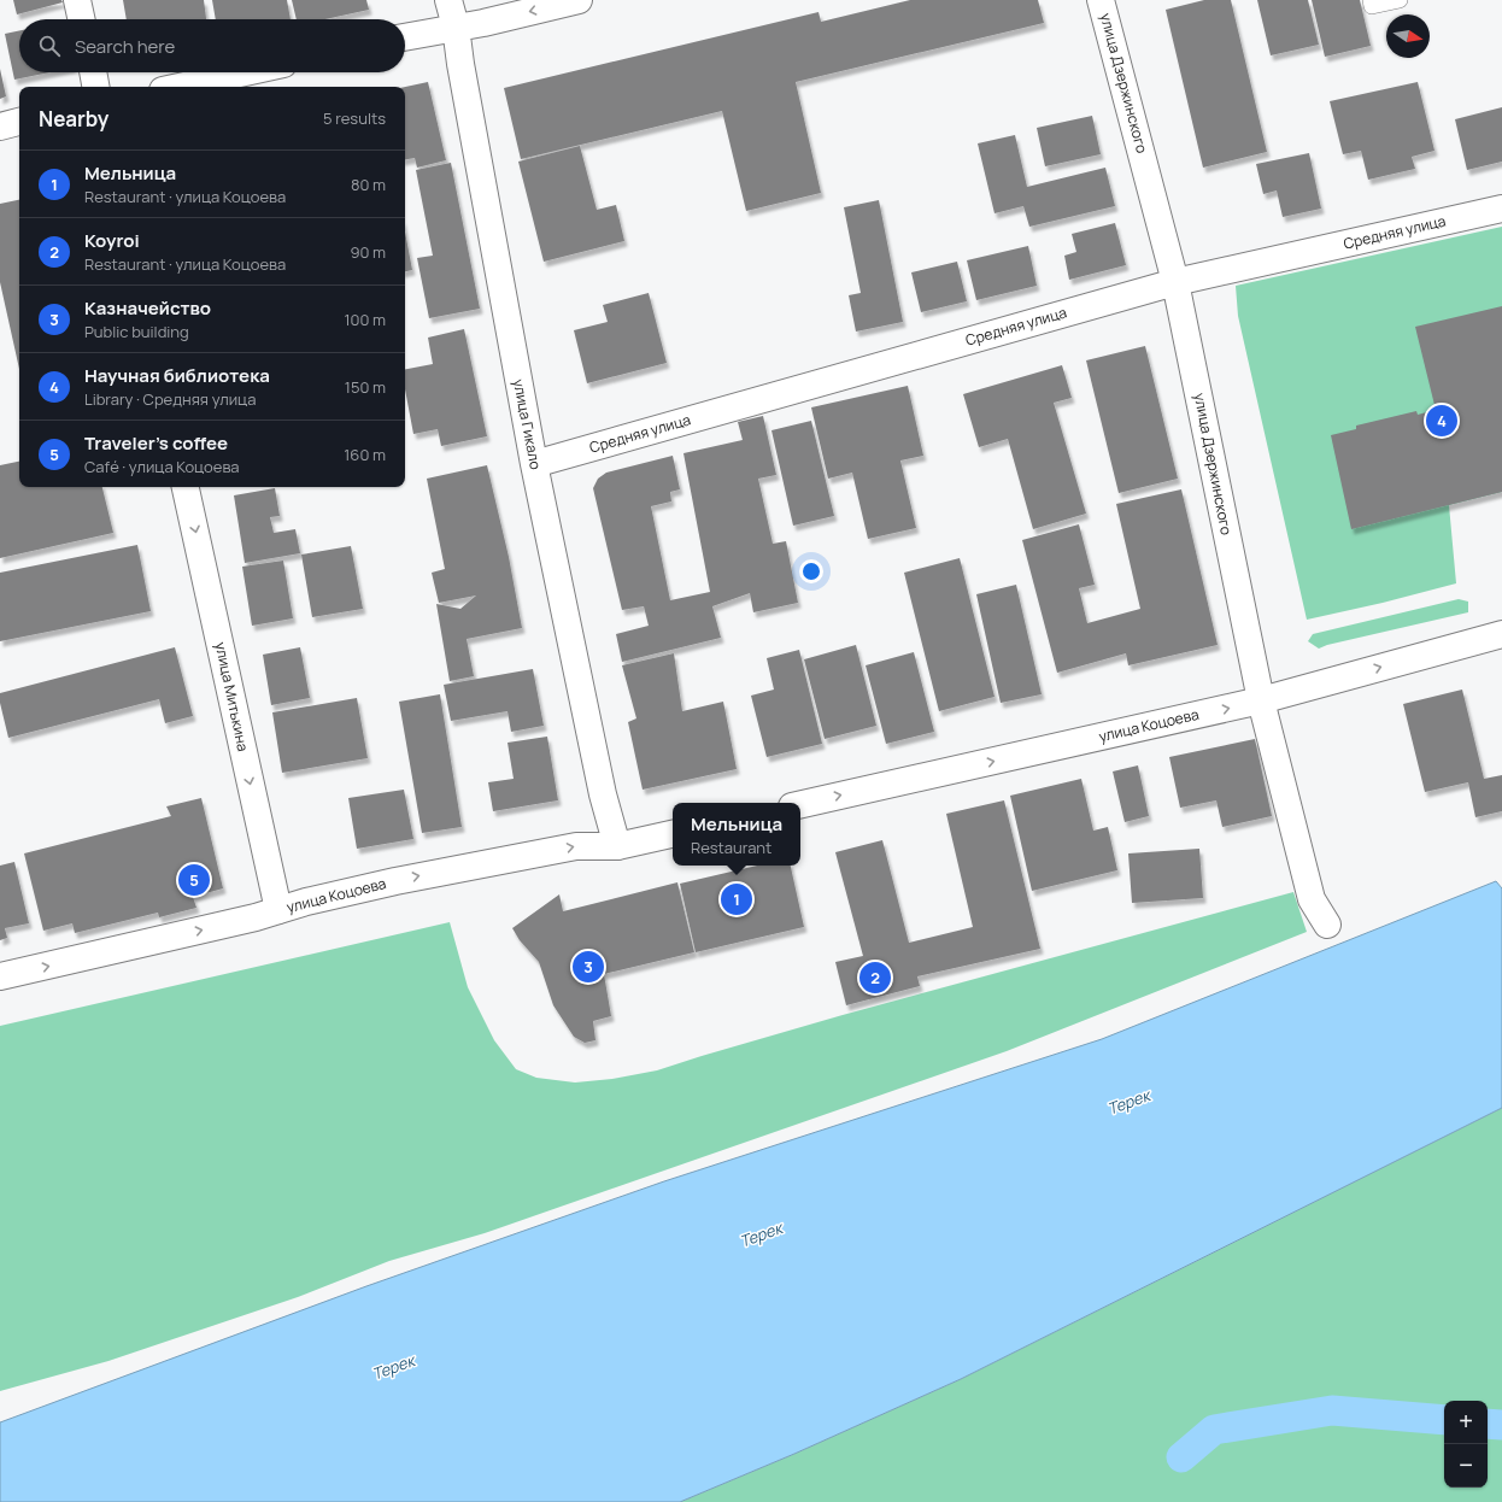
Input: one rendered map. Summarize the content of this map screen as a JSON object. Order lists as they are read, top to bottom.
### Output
{
  "streets": {
    "street": [
      "улица Дзержинского",
      "Средняя улица",
      "улица Гикало",
      "улица Митькина",
      "улица Коцоева"
    ]
  },
  "crossings": [
    ["улица Дзержинского", "Средняя улица"],
    ["улица Дзержинского", "улица Коцоева"],
    ["Средняя улица", "улица Гикало"],
    ["улица Гикало", "улица Коцоева"],
    ["улица Митькина", "улица Коцоева"]
  ],
  "one_way": ["улица Митькина", "улица Коцоева"],
  "water": ["Терек"],
  "north": "right",
  "page": {
    "search": "Search here",
    "heading": ["Nearby", "5 results"],
    "list": [
      {
        "mark": "1",
        "name": "Мельница",
        "note": "Restaurant · улица Коцоева",
        "value": "80 m"
      },
      {
        "mark": "2",
        "name": "Koyroi",
        "note": "Restaurant · улица Коцоева",
        "value": "90 m"
      },
      {
        "mark": "3",
        "name": "Казначейство",
        "note": "Public building",
        "value": "100 m"
      },
      {
        "mark": "4",
        "name": "Научная библиотека",
        "note": "Library · Средняя улица",
        "value": "150 m"
      },
      {
        "mark": "5",
        "name": "Traveler's coffee",
        "note": "Café · улица Коцоева",
        "value": "160 m"
      }
    ],
    "pins": [
      "4",
      "5",
      "1",
      "3",
      "2"
    ],
    "popup": ["Мельница", "Restaurant"],
    "map_buttons": ["+", "−"]
  }
}
